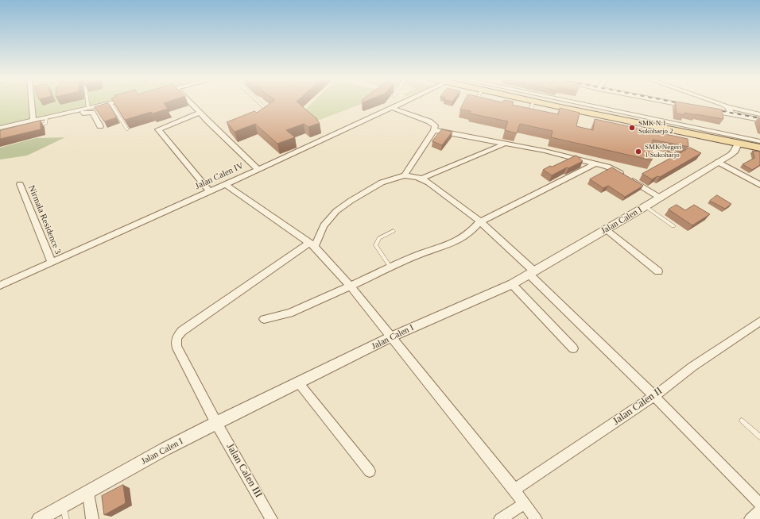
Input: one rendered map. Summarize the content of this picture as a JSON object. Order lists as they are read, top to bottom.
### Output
{
  "streets": {
    "street": [
      "Jalan Calen IV",
      "Nirmala Residence 3",
      "Jalan Calen I",
      "Jalan Calen II",
      "Jalan Calen III"
    ]
  },
  "crossings": [
    ["Jalan Calen IV", "Nirmala Residence 3"],
    ["Jalan Calen I", "Jalan Calen III"]
  ],
  "places": ["SMK N 1 Sukoharjo 2", "SMK Negeri 1 Sukoharjo"]
}
